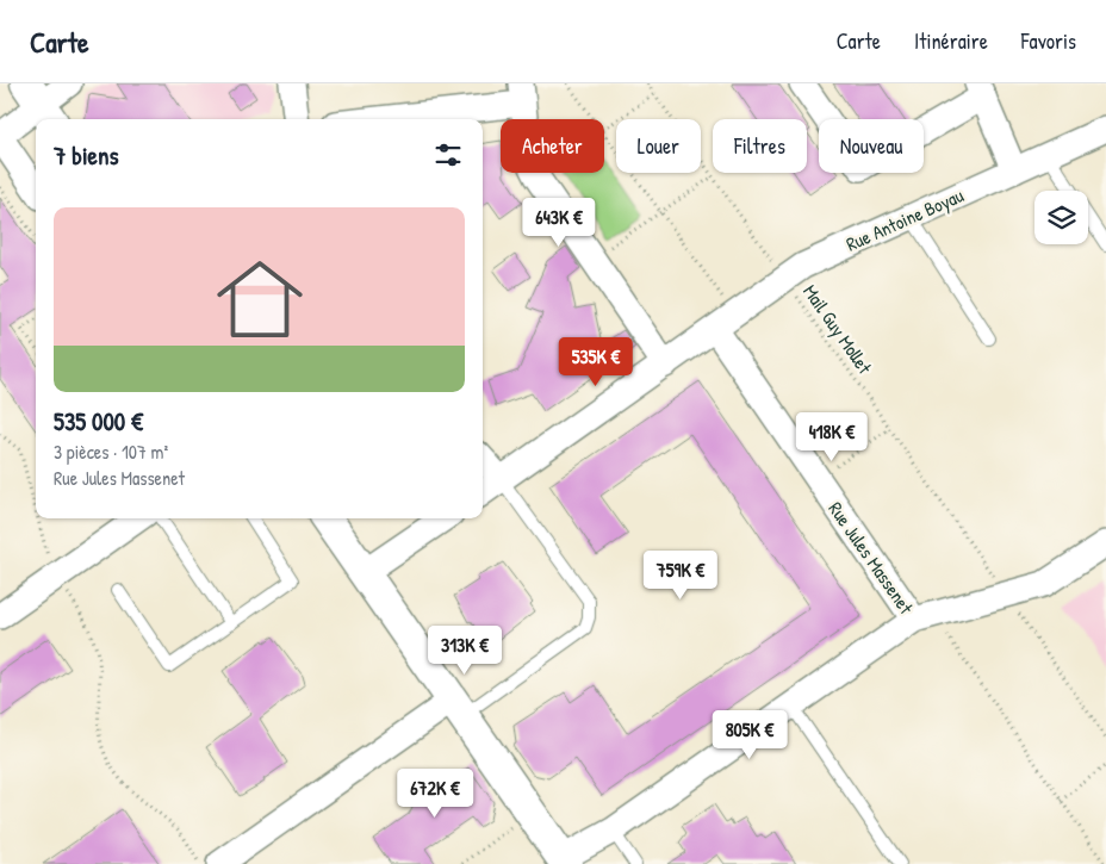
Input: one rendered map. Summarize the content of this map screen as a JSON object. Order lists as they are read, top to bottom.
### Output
{
  "streets": {
    "street": ["Rue Antoine Boyau", "Rue Jules Massenet"],
    "path": ["Mail Guy Mollet"]
  },
  "crossings": [
    ["Rue Antoine Boyau", "Mail Guy Mollet"],
    ["Rue Antoine Boyau", "Rue Jules Massenet"]
  ],
  "page": {
    "header": "Carte",
    "nav": ["Carte", "Itinéraire", "Favoris"],
    "chip": [
      "Acheter",
      "Louer",
      "Filtres",
      "Nouveau"
    ],
    "heading": "7 biens",
    "list": [
      {
        "name": "535 000 €",
        "note": "3 pièces · 107 m² · Rue Jules Massenet"
      }
    ],
    "price": [
      "643K €",
      "535K €",
      "418K €",
      "759K €",
      "313K €",
      "805K €",
      "672K €"
    ]
  }
}
